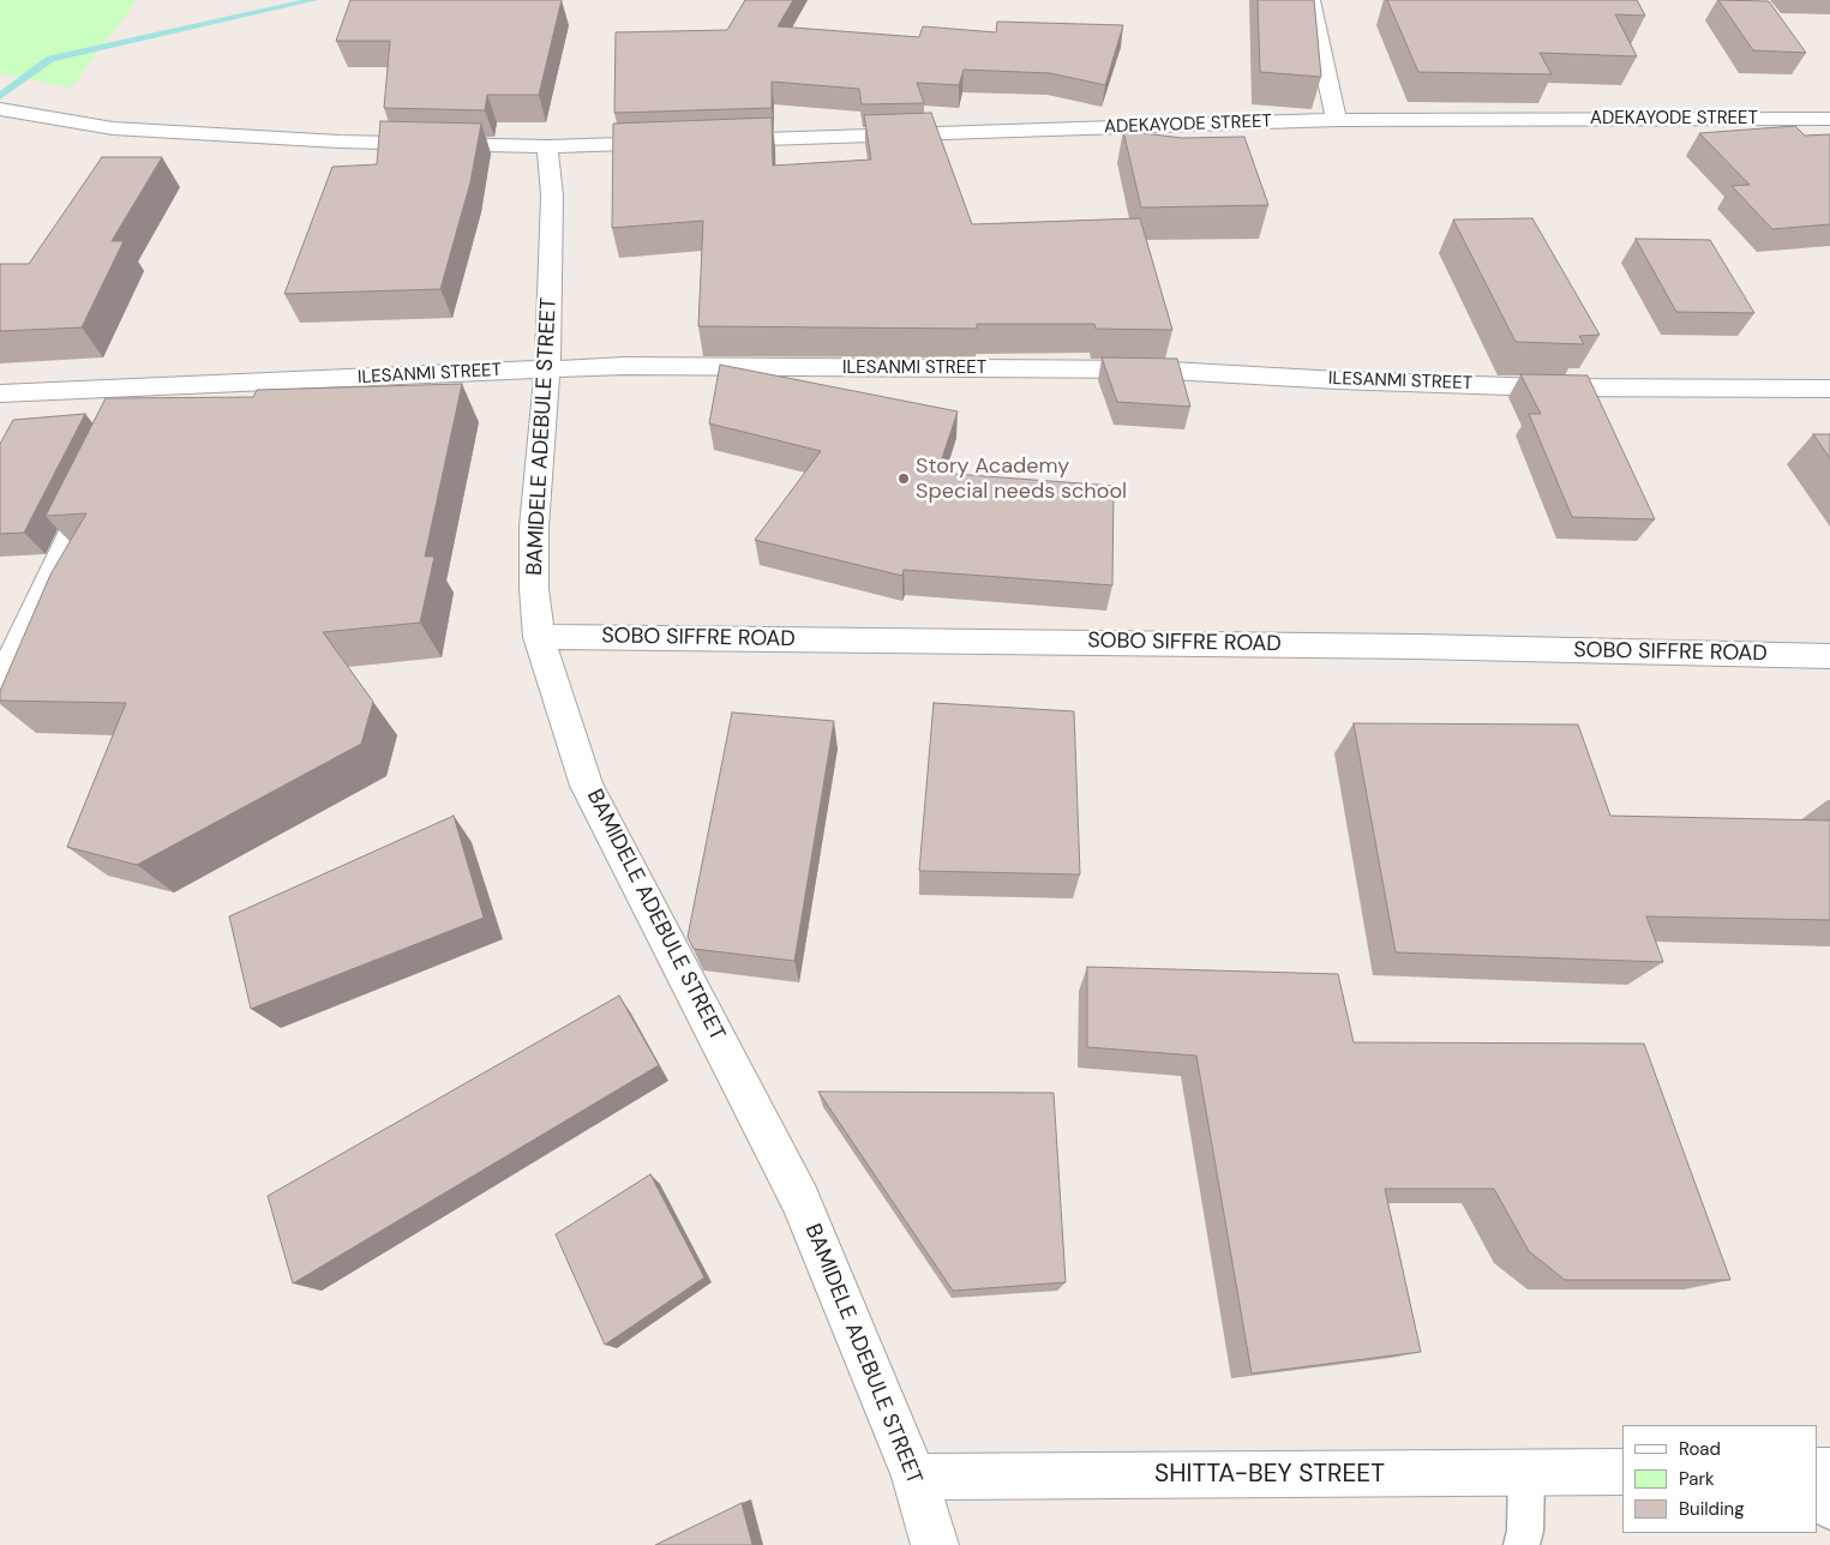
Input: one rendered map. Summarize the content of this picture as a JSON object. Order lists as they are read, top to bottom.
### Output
{
  "streets": {
    "street": [
      "ADEKAYODE STREET",
      "ILESANMI STREET",
      "BAMIDELE ADEBULE STREET",
      "SOBO SIFFRE ROAD",
      "SHITTA-BEY STREET"
    ]
  },
  "crossings": [
    ["ILESANMI STREET", "BAMIDELE ADEBULE STREET"],
    ["BAMIDELE ADEBULE STREET", "SOBO SIFFRE ROAD"],
    ["BAMIDELE ADEBULE STREET", "SHITTA-BEY STREET"]
  ],
  "places": ["Story Academy Special needs school"],
  "legend": ["Road", "Park", "Building"]
}
